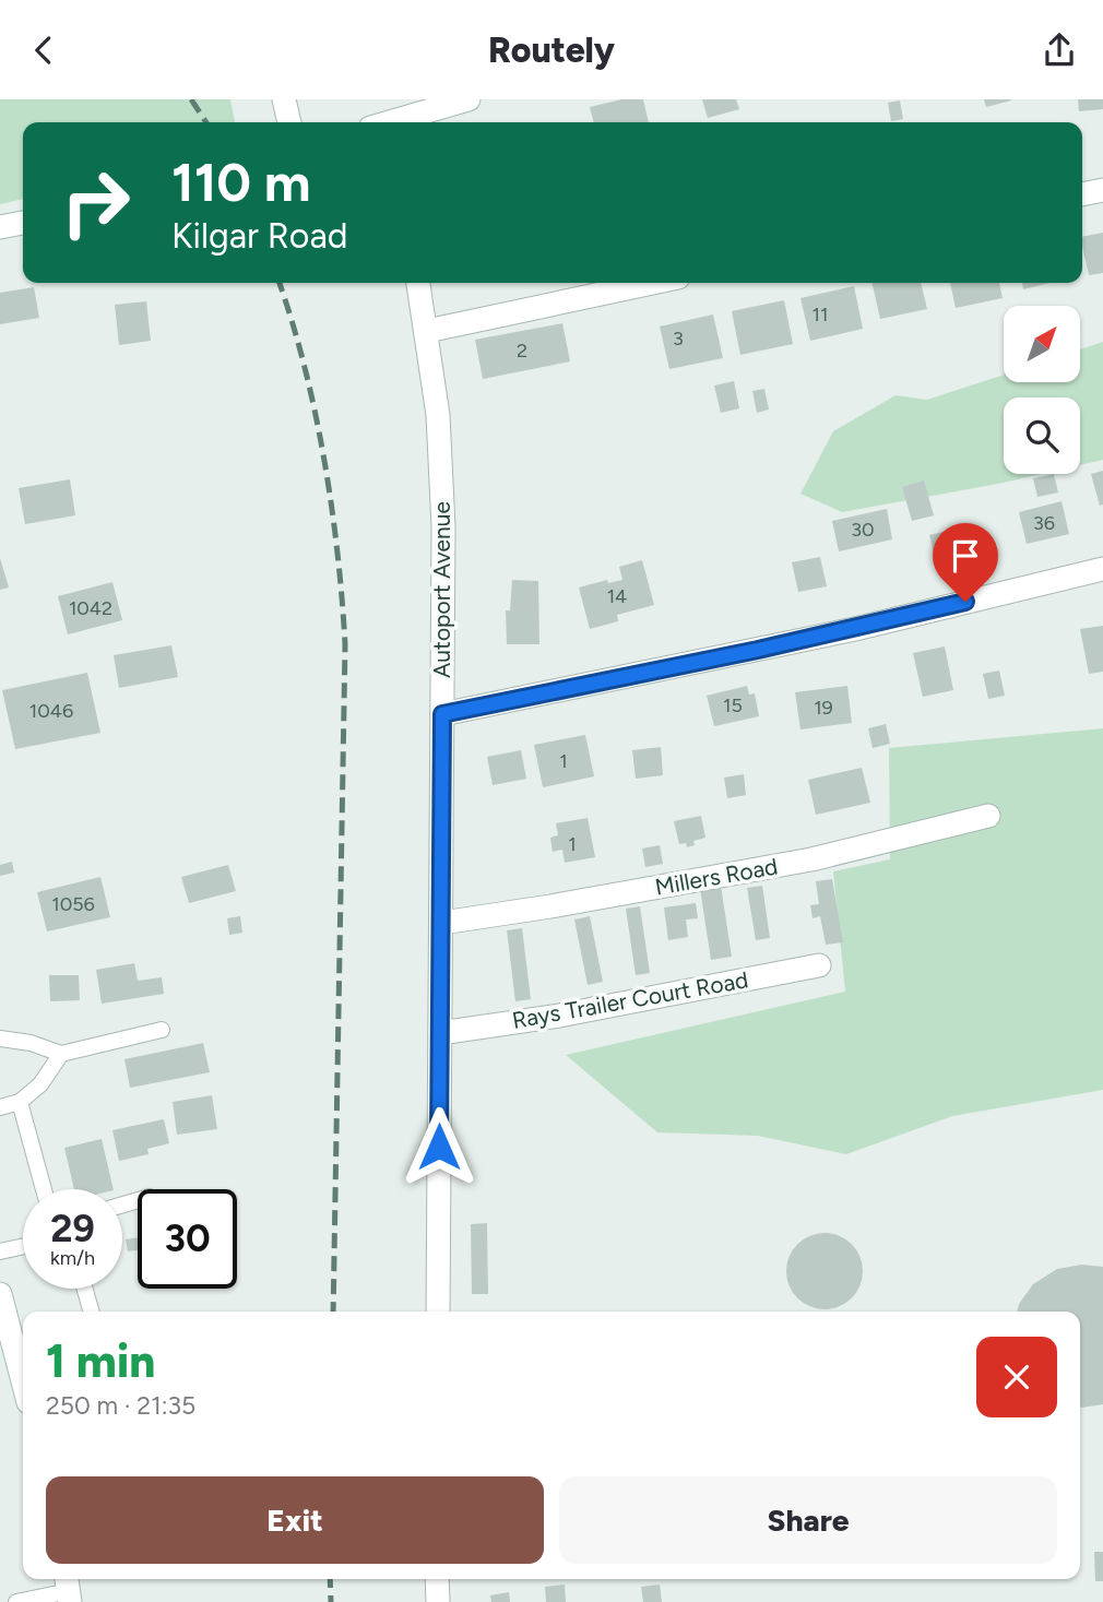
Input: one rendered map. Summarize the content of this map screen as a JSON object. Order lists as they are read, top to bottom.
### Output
{
  "streets": {
    "street": ["Autoport Avenue", "Millers Road", "Rays Trailer Court Road"]
  },
  "crossings": [
    ["Autoport Avenue", "Millers Road"],
    ["Autoport Avenue", "Rays Trailer Court Road"]
  ],
  "house_numbers": [
    "11",
    "3",
    "2",
    "36",
    "30",
    "14",
    "1042",
    "15",
    "19",
    "1046",
    "1",
    "1",
    "1056"
  ],
  "north": "top right",
  "page": {
    "header": "Routely",
    "turn": ["110 m", "Kilgar Road"],
    "speed": "29 km/h",
    "limit": "30",
    "heading": ["1 min", "250 m · 21:35"],
    "buttons": ["Exit", "Share"]
  }
}
